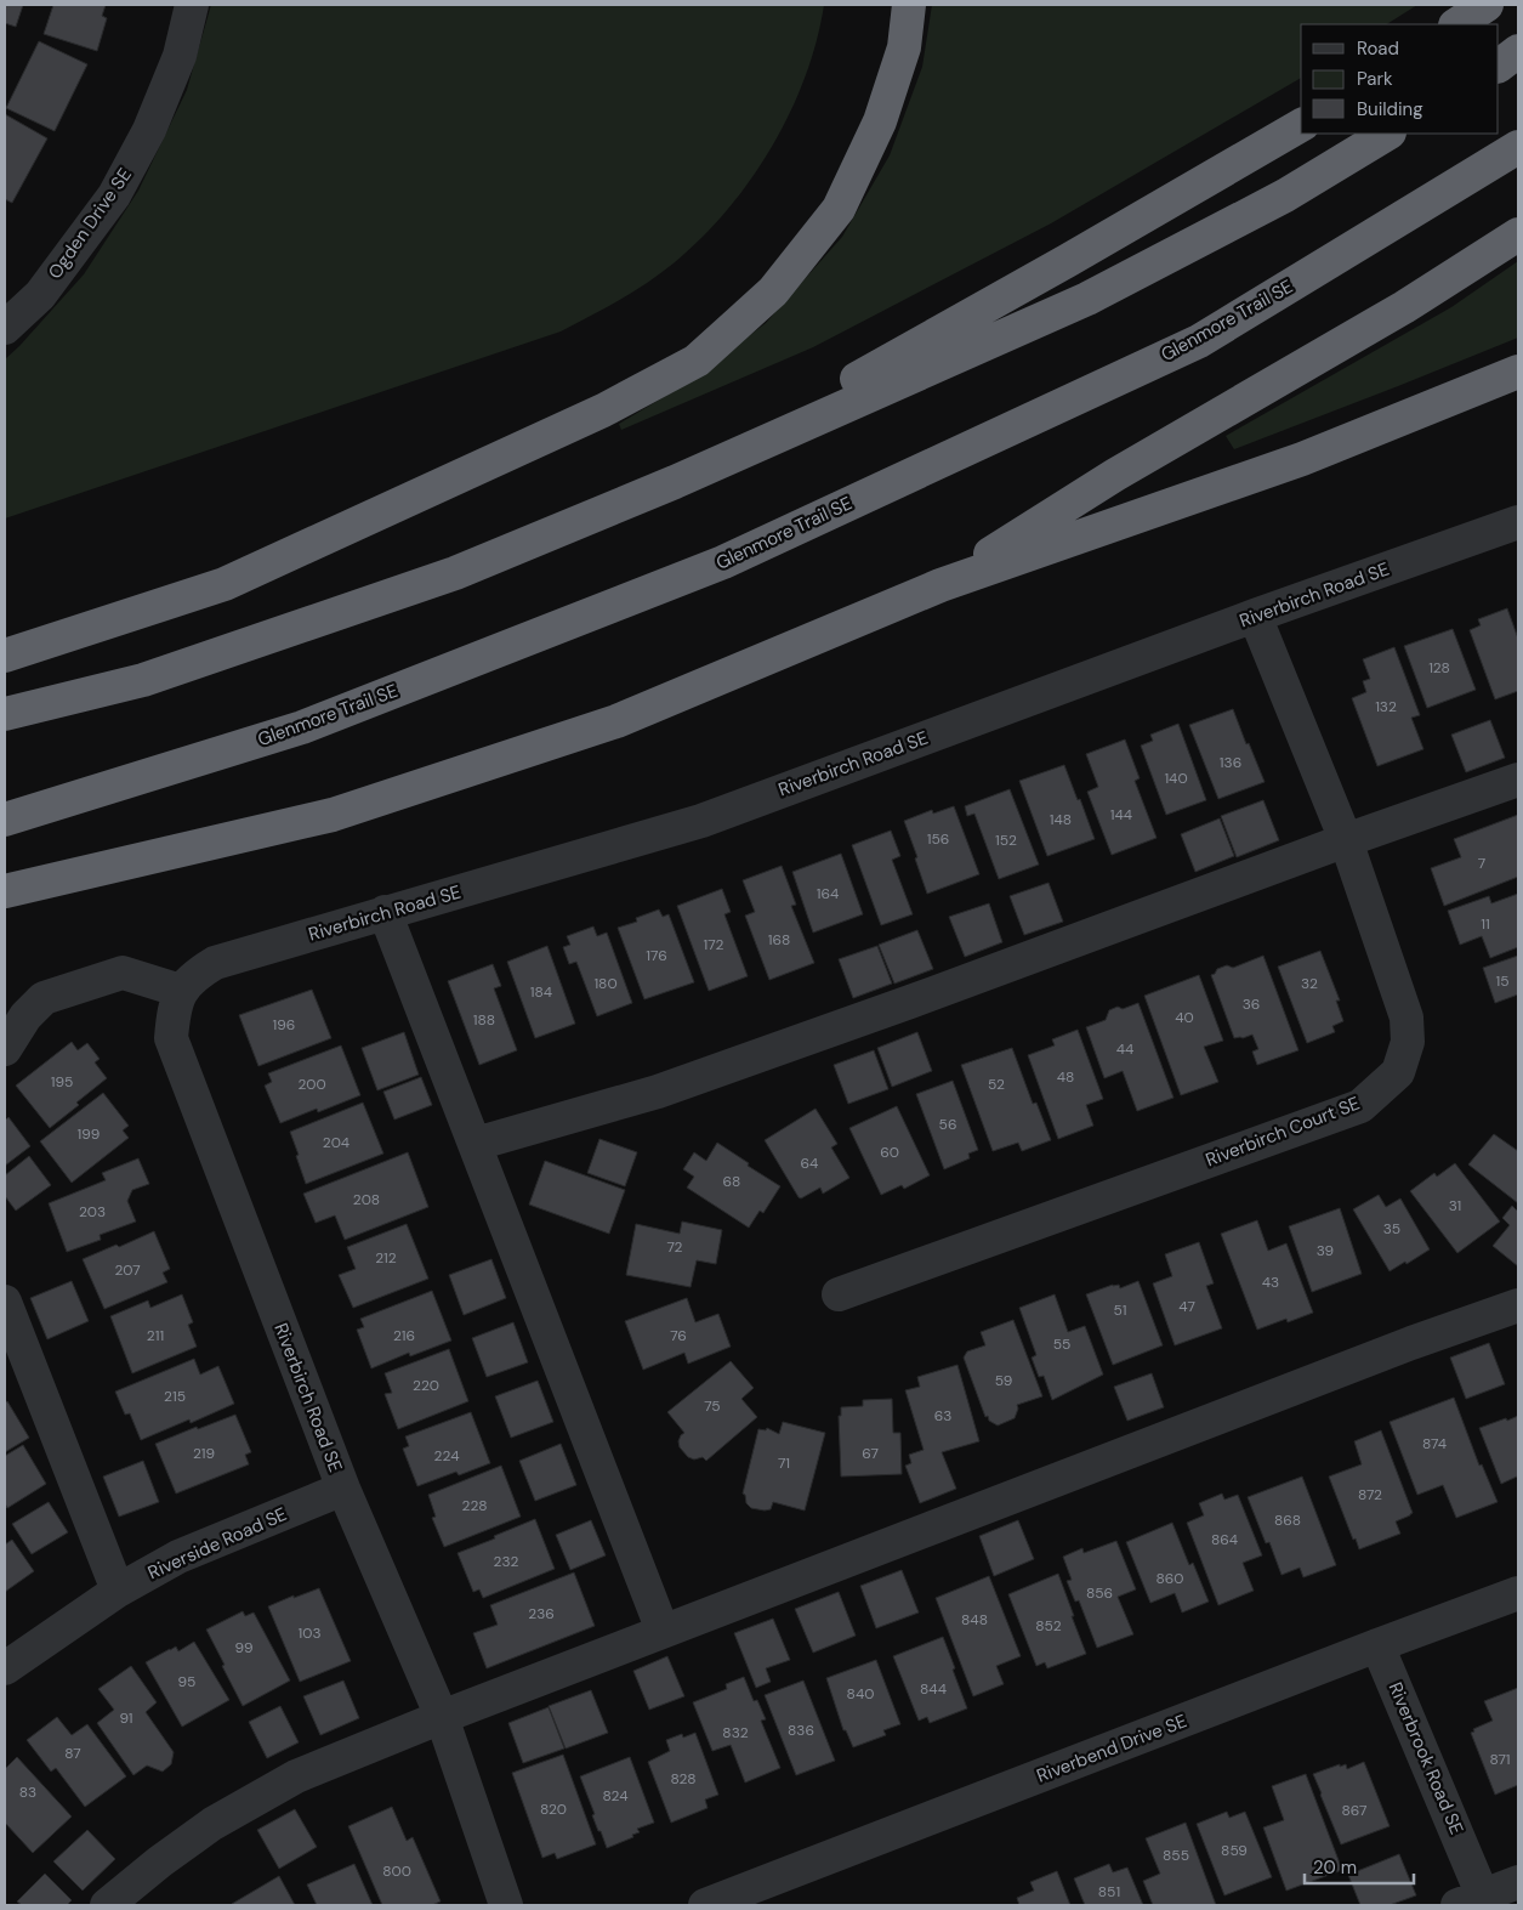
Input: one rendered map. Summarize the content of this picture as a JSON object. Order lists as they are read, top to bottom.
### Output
{
  "streets": {
    "highway": ["Glenmore Trail SE"],
    "street": [
      "Ogden Drive SE",
      "Riverbirch Road SE",
      "Riverbirch Court SE",
      "Riverside Road SE",
      "Riverbend Drive SE",
      "Riverbrook Road SE"
    ]
  },
  "crossings": [
    ["Riverbirch Road SE", "Riverbirch Court SE"],
    ["Riverbirch Road SE", "Riverside Road SE"],
    ["Riverbend Drive SE", "Riverbrook Road SE"]
  ],
  "house_numbers": [
    "128",
    "132",
    "136",
    "140",
    "144",
    "148",
    "156",
    "152",
    "7",
    "164",
    "11",
    "168",
    "172",
    "176",
    "15",
    "180",
    "32",
    "184",
    "36",
    "40",
    "188",
    "196",
    "44",
    "48",
    "195",
    "200",
    "52",
    "56",
    "199",
    "204",
    "60",
    "64",
    "68",
    "208",
    "31",
    "203",
    "35",
    "72",
    "39",
    "212",
    "207",
    "43",
    "47",
    "51",
    "211",
    "216",
    "76",
    "55",
    "59",
    "220",
    "215",
    "75",
    "63",
    "874",
    "219",
    "67",
    "224",
    "71",
    "872",
    "228",
    "868",
    "864",
    "232",
    "860",
    "856",
    "236",
    "848",
    "852",
    "103",
    "99",
    "95",
    "844",
    "840",
    "91",
    "836",
    "832",
    "87",
    "871",
    "828",
    "83",
    "824",
    "820",
    "867",
    "859",
    "855",
    "800",
    "851"
  ],
  "legend": ["Road", "Park", "Building"],
  "scale_bar": "20 m"
}
